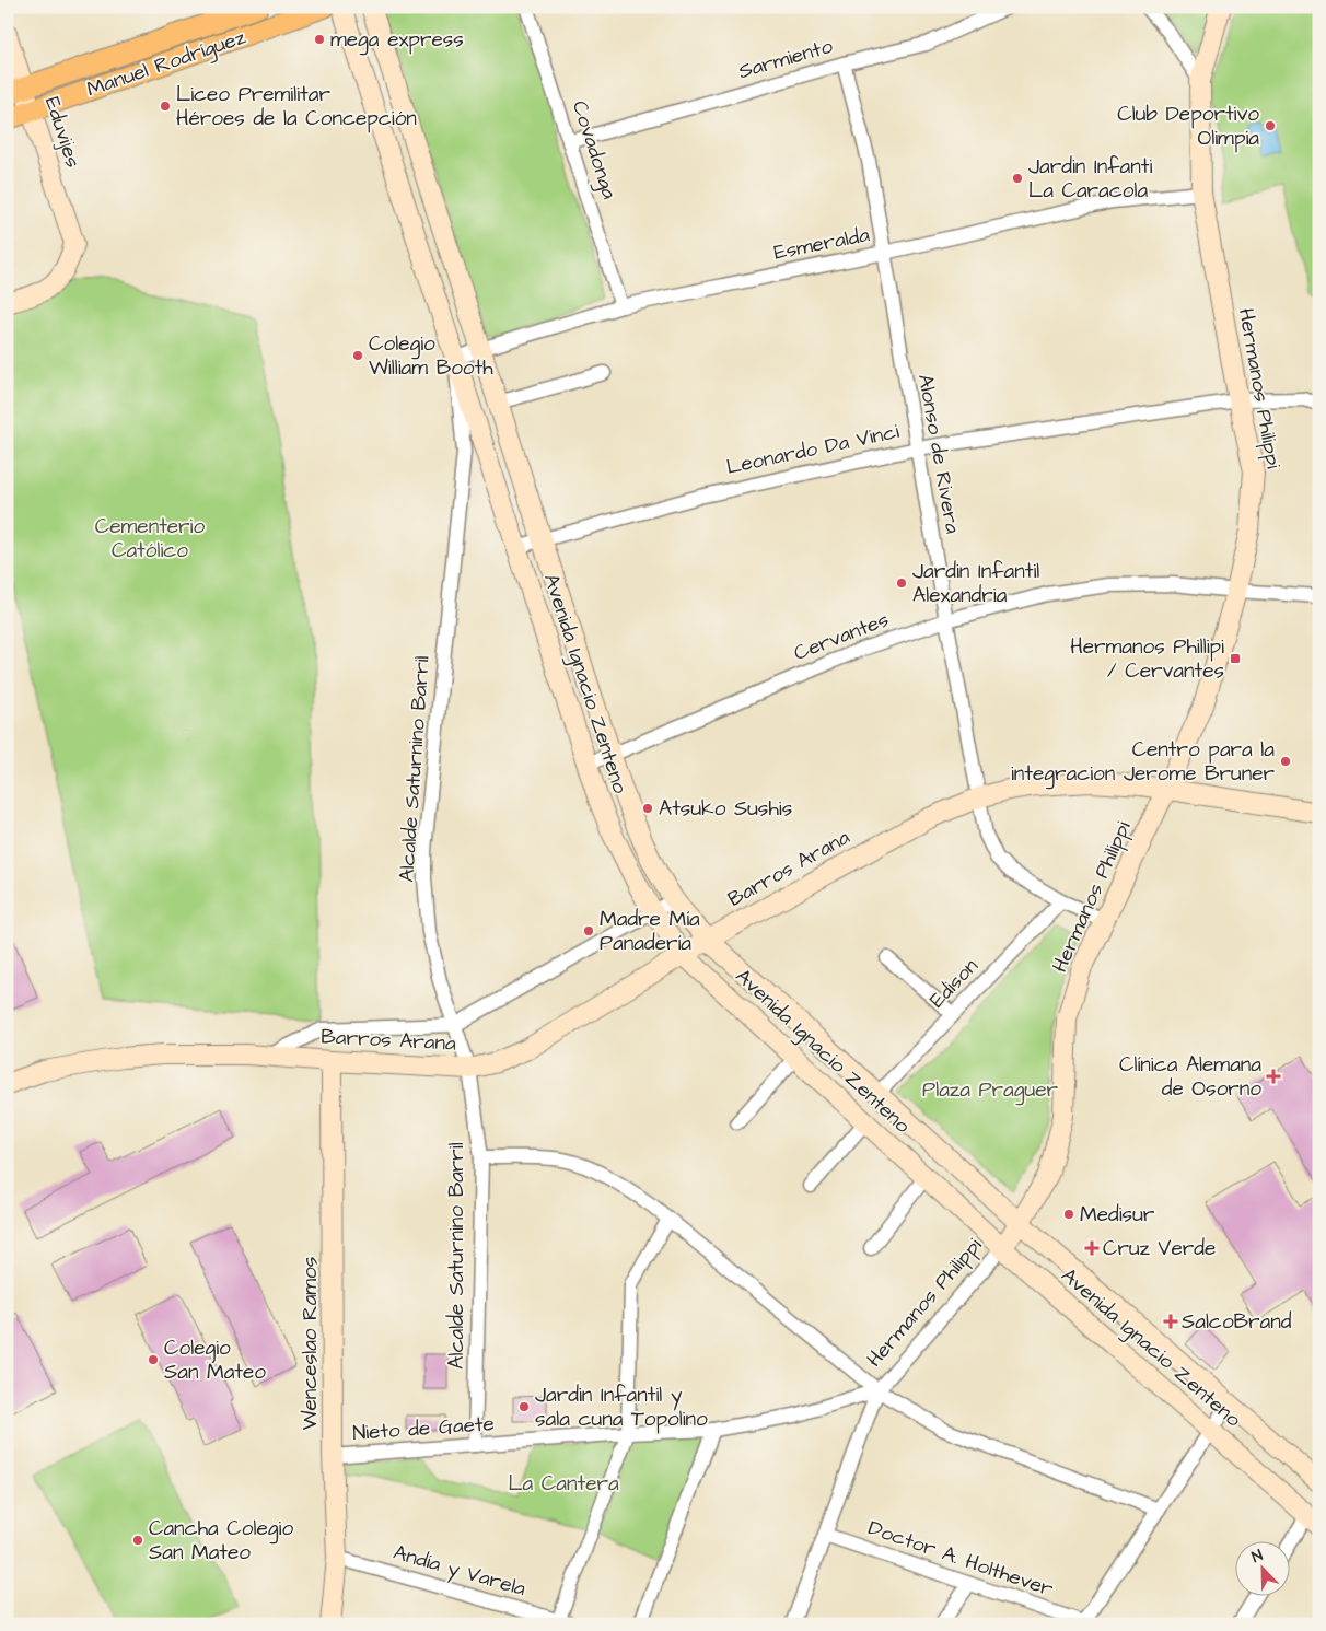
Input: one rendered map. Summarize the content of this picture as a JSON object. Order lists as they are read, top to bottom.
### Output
{
  "streets": {
    "main road": [
      "Manuel Rodríguez",
      "Eduvijes",
      "Hermanos Philippi",
      "Avenida Ignacio Zenteno",
      "Barros Arana",
      "Wenceslao Ramos"
    ],
    "street": [
      "Sarmiento",
      "Covadonga",
      "Esmeralda",
      "Leonardo Da Vinci",
      "Alonso de Rivera",
      "Cervantes",
      "Alcalde Saturnino Barril",
      "Edison",
      "Nieto de Gaete",
      "Doctor A. Holthever",
      "Andía y Varela"
    ]
  },
  "crossings": [
    ["Sarmiento", "Covadonga"],
    ["Sarmiento", "Alonso de Rivera"],
    ["Manuel Rodríguez", "Eduvijes"],
    ["Covadonga", "Esmeralda"],
    ["Esmeralda", "Hermanos Philippi"],
    ["Esmeralda", "Alonso de Rivera"],
    ["Esmeralda", "Avenida Ignacio Zenteno"],
    ["Esmeralda", "Alcalde Saturnino Barril"],
    ["Hermanos Philippi", "Leonardo Da Vinci"],
    ["Hermanos Philippi", "Alonso de Rivera"],
    ["Hermanos Philippi", "Cervantes"],
    ["Hermanos Philippi", "Avenida Ignacio Zenteno"],
    ["Hermanos Philippi", "Barros Arana"],
    ["Hermanos Philippi", "Nieto de Gaete"],
    ["Leonardo Da Vinci", "Alonso de Rivera"],
    ["Leonardo Da Vinci", "Avenida Ignacio Zenteno"],
    ["Alonso de Rivera", "Cervantes"],
    ["Alonso de Rivera", "Barros Arana"],
    ["Alonso de Rivera", "Edison"],
    ["Cervantes", "Avenida Ignacio Zenteno"],
    ["Avenida Ignacio Zenteno", "Alcalde Saturnino Barril"],
    ["Avenida Ignacio Zenteno", "Barros Arana"],
    ["Avenida Ignacio Zenteno", "Edison"],
    ["Alcalde Saturnino Barril", "Barros Arana"],
    ["Alcalde Saturnino Barril", "Nieto de Gaete"],
    ["Barros Arana", "Wenceslao Ramos"],
    ["Wenceslao Ramos", "Nieto de Gaete"],
    ["Wenceslao Ramos", "Andía y Varela"]
  ],
  "parks": ["Cementerio Católico", "Plaza Praguer", "La Cantera"],
  "places": {
    "other": [
      "mega express",
      "Liceo Premilitar Héroes de la Concepción",
      "Club Deportivo Olimpia",
      "Jardin Infanti La Caracola",
      "Colegio William Booth",
      "Jardin Infantil Alexandria",
      "Centro para la integracion Jerome Bruner",
      "Atsuko Sushis",
      "Madre Mía Panadería",
      "Medisur",
      "Colegio San Mateo",
      "Jardin Infantil y sala cuna Topolino",
      "Cancha Colegio San Mateo"
    ],
    "transit": ["Hermanos Phillipi / Cervantes"],
    "health": ["Clínica Alemana de Osorno", "Cruz Verde", "SalcoBrand"]
  },
  "north": "top left"
}
